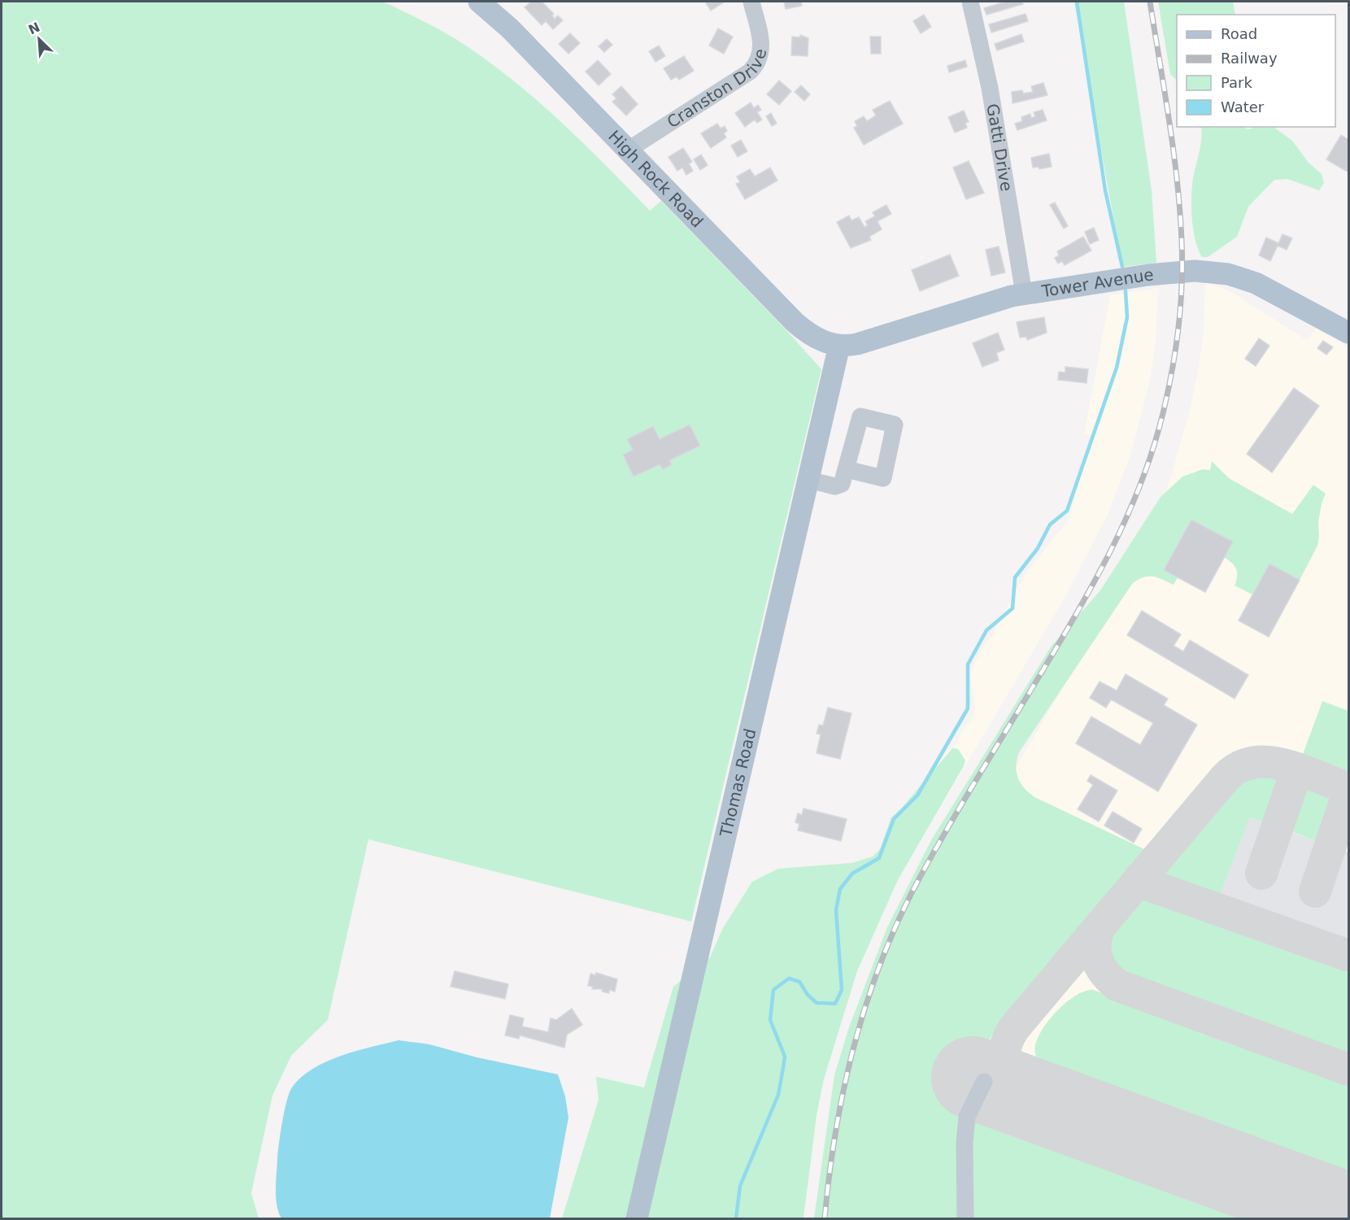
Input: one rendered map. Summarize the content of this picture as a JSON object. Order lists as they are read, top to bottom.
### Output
{
  "streets": {
    "main road": ["High Rock Road", "Tower Avenue", "Thomas Road"],
    "street": ["Cranston Drive", "Gatti Drive"]
  },
  "crossings": [
    ["Cranston Drive", "High Rock Road"],
    ["Gatti Drive", "Tower Avenue"],
    ["High Rock Road", "Tower Avenue"],
    ["High Rock Road", "Thomas Road"],
    ["Tower Avenue", "Thomas Road"]
  ],
  "legend": [
    "Road",
    "Railway",
    "Park",
    "Water"
  ],
  "north": "top left"
}
